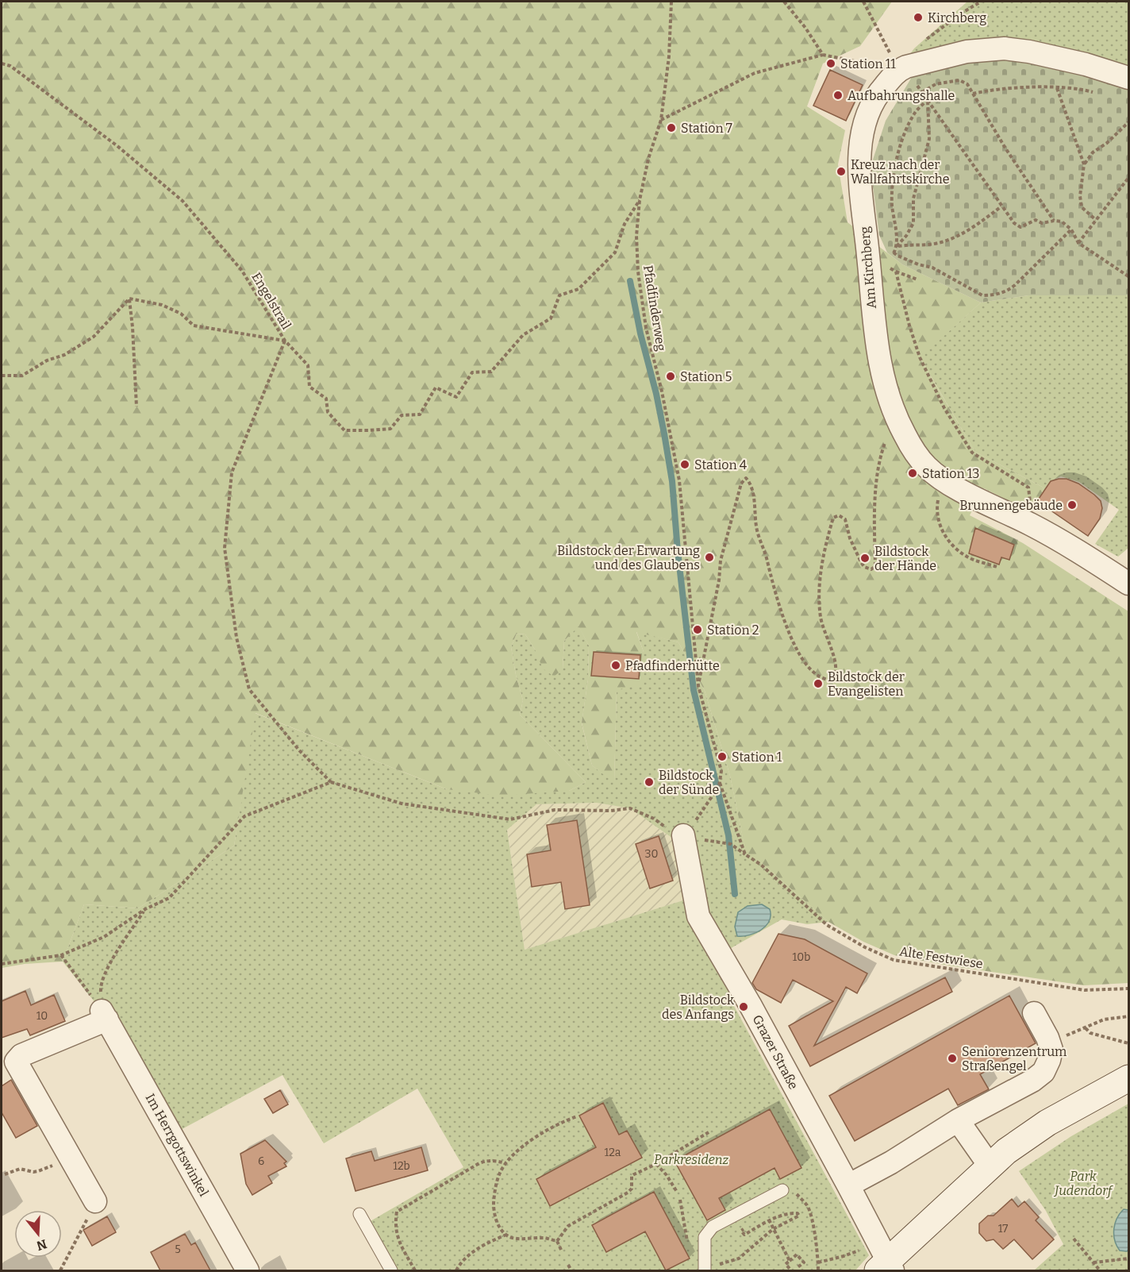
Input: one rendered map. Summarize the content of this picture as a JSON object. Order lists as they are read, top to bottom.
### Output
{
  "streets": {
    "street": ["Am Kirchberg", "Grazer Straße", "Im Herrgottswinkel"],
    "path": ["Engelstrail", "Pfadfinderweg", "Alte Festwiese"]
  },
  "parks": ["Parkresidenz", "Park Judendorf"],
  "places": [
    "Kirchberg",
    "Station 11",
    "Aufbahrungshalle",
    "Station 7",
    "Kreuz nach der Wallfahrtskirche",
    "Station 5",
    "Station 4",
    "Station 13",
    "Brunnengebäude",
    "Bildstock der Erwartung und des Glaubens",
    "Bildstock der Hände",
    "Station 2",
    "Pfadfinderhütte",
    "Bildstock der Evangelisten",
    "Station 1",
    "Bildstock der Sünde",
    "Bildstock des Anfangs",
    "Seniorenzentrum Straßengel"
  ],
  "house_numbers": [
    "30",
    "10b",
    "10",
    "12a",
    "6",
    "12b",
    "17",
    "5"
  ],
  "north": "bottom"
}
